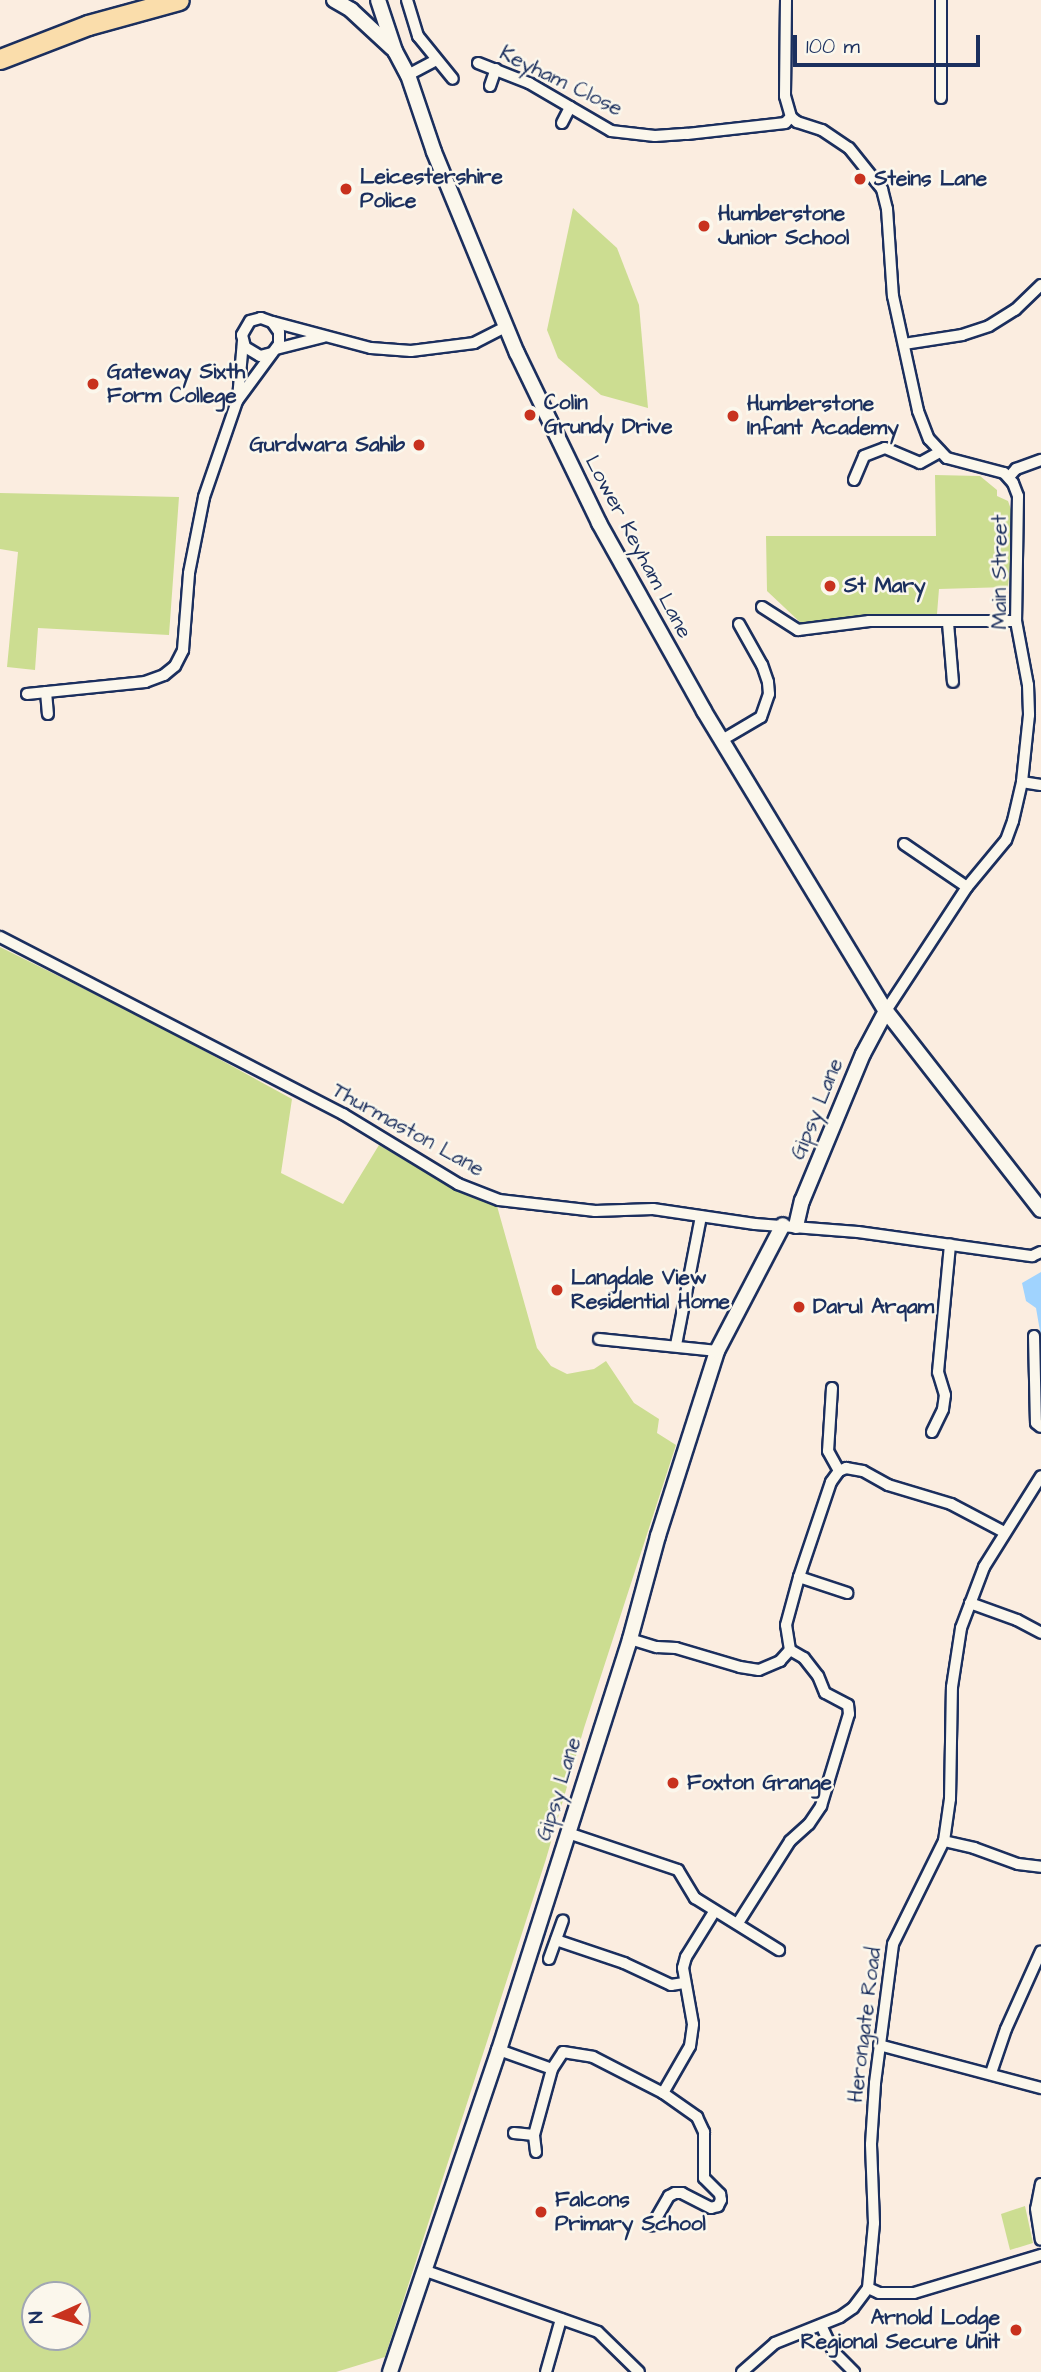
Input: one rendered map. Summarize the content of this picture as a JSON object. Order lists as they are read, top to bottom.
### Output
{
  "streets": {
    "street": [
      "Keyham Close",
      "Lower Keyham Lane",
      "Main Street",
      "Gipsy Lane",
      "Thurmaston Lane",
      "Herongate Road"
    ]
  },
  "crossings": [
    ["Lower Keyham Lane", "Main Street"],
    ["Lower Keyham Lane", "Gipsy Lane"],
    ["Main Street", "Gipsy Lane"],
    ["Gipsy Lane", "Thurmaston Lane"]
  ],
  "places": [
    "Steins Lane",
    "Leicestershire Police",
    "Humberstone Junior School",
    "Gateway Sixth Form College",
    "Colin Grundy Drive",
    "Humberstone Infant Academy",
    "Gurdwara Sahib",
    "St Mary",
    "Langdale View Residential Home",
    "Darul Arqam",
    "Foxton Grange",
    "Falcons Primary School",
    "Arnold Lodge Regional Secure Unit"
  ],
  "scale_bar": "100 m",
  "north": "left"
}
